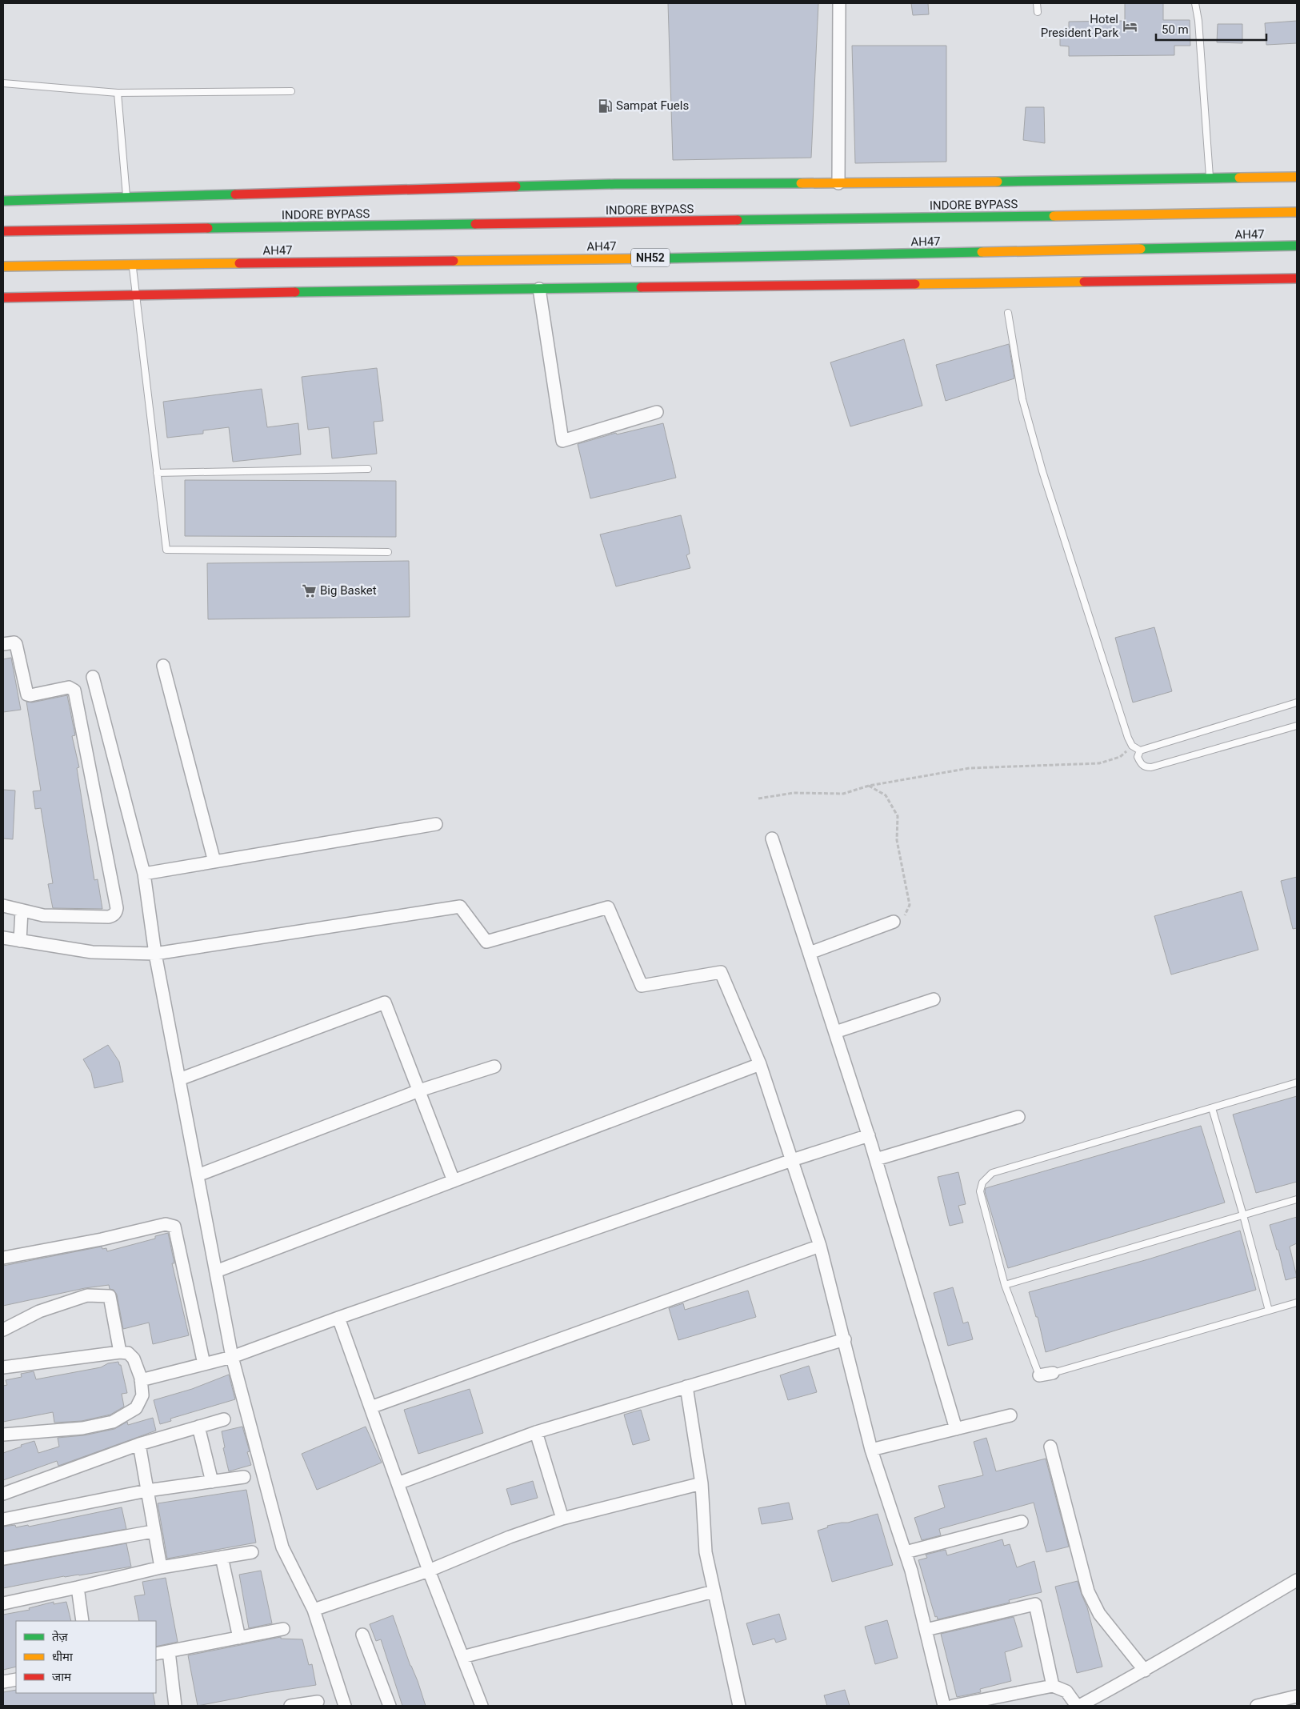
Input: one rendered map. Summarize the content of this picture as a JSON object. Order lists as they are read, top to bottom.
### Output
{
  "streets": {
    "main road": ["INDORE BYPASS", "AH47", "NH52"]
  },
  "places": {
    "hotel": ["Hotel President Park"],
    "fuel station": ["Sampat Fuels"],
    "supermarket": ["Big Basket"]
  },
  "legend": ["तेज़", "धीमा", "जाम"],
  "scale_bar": "50 m"
}
